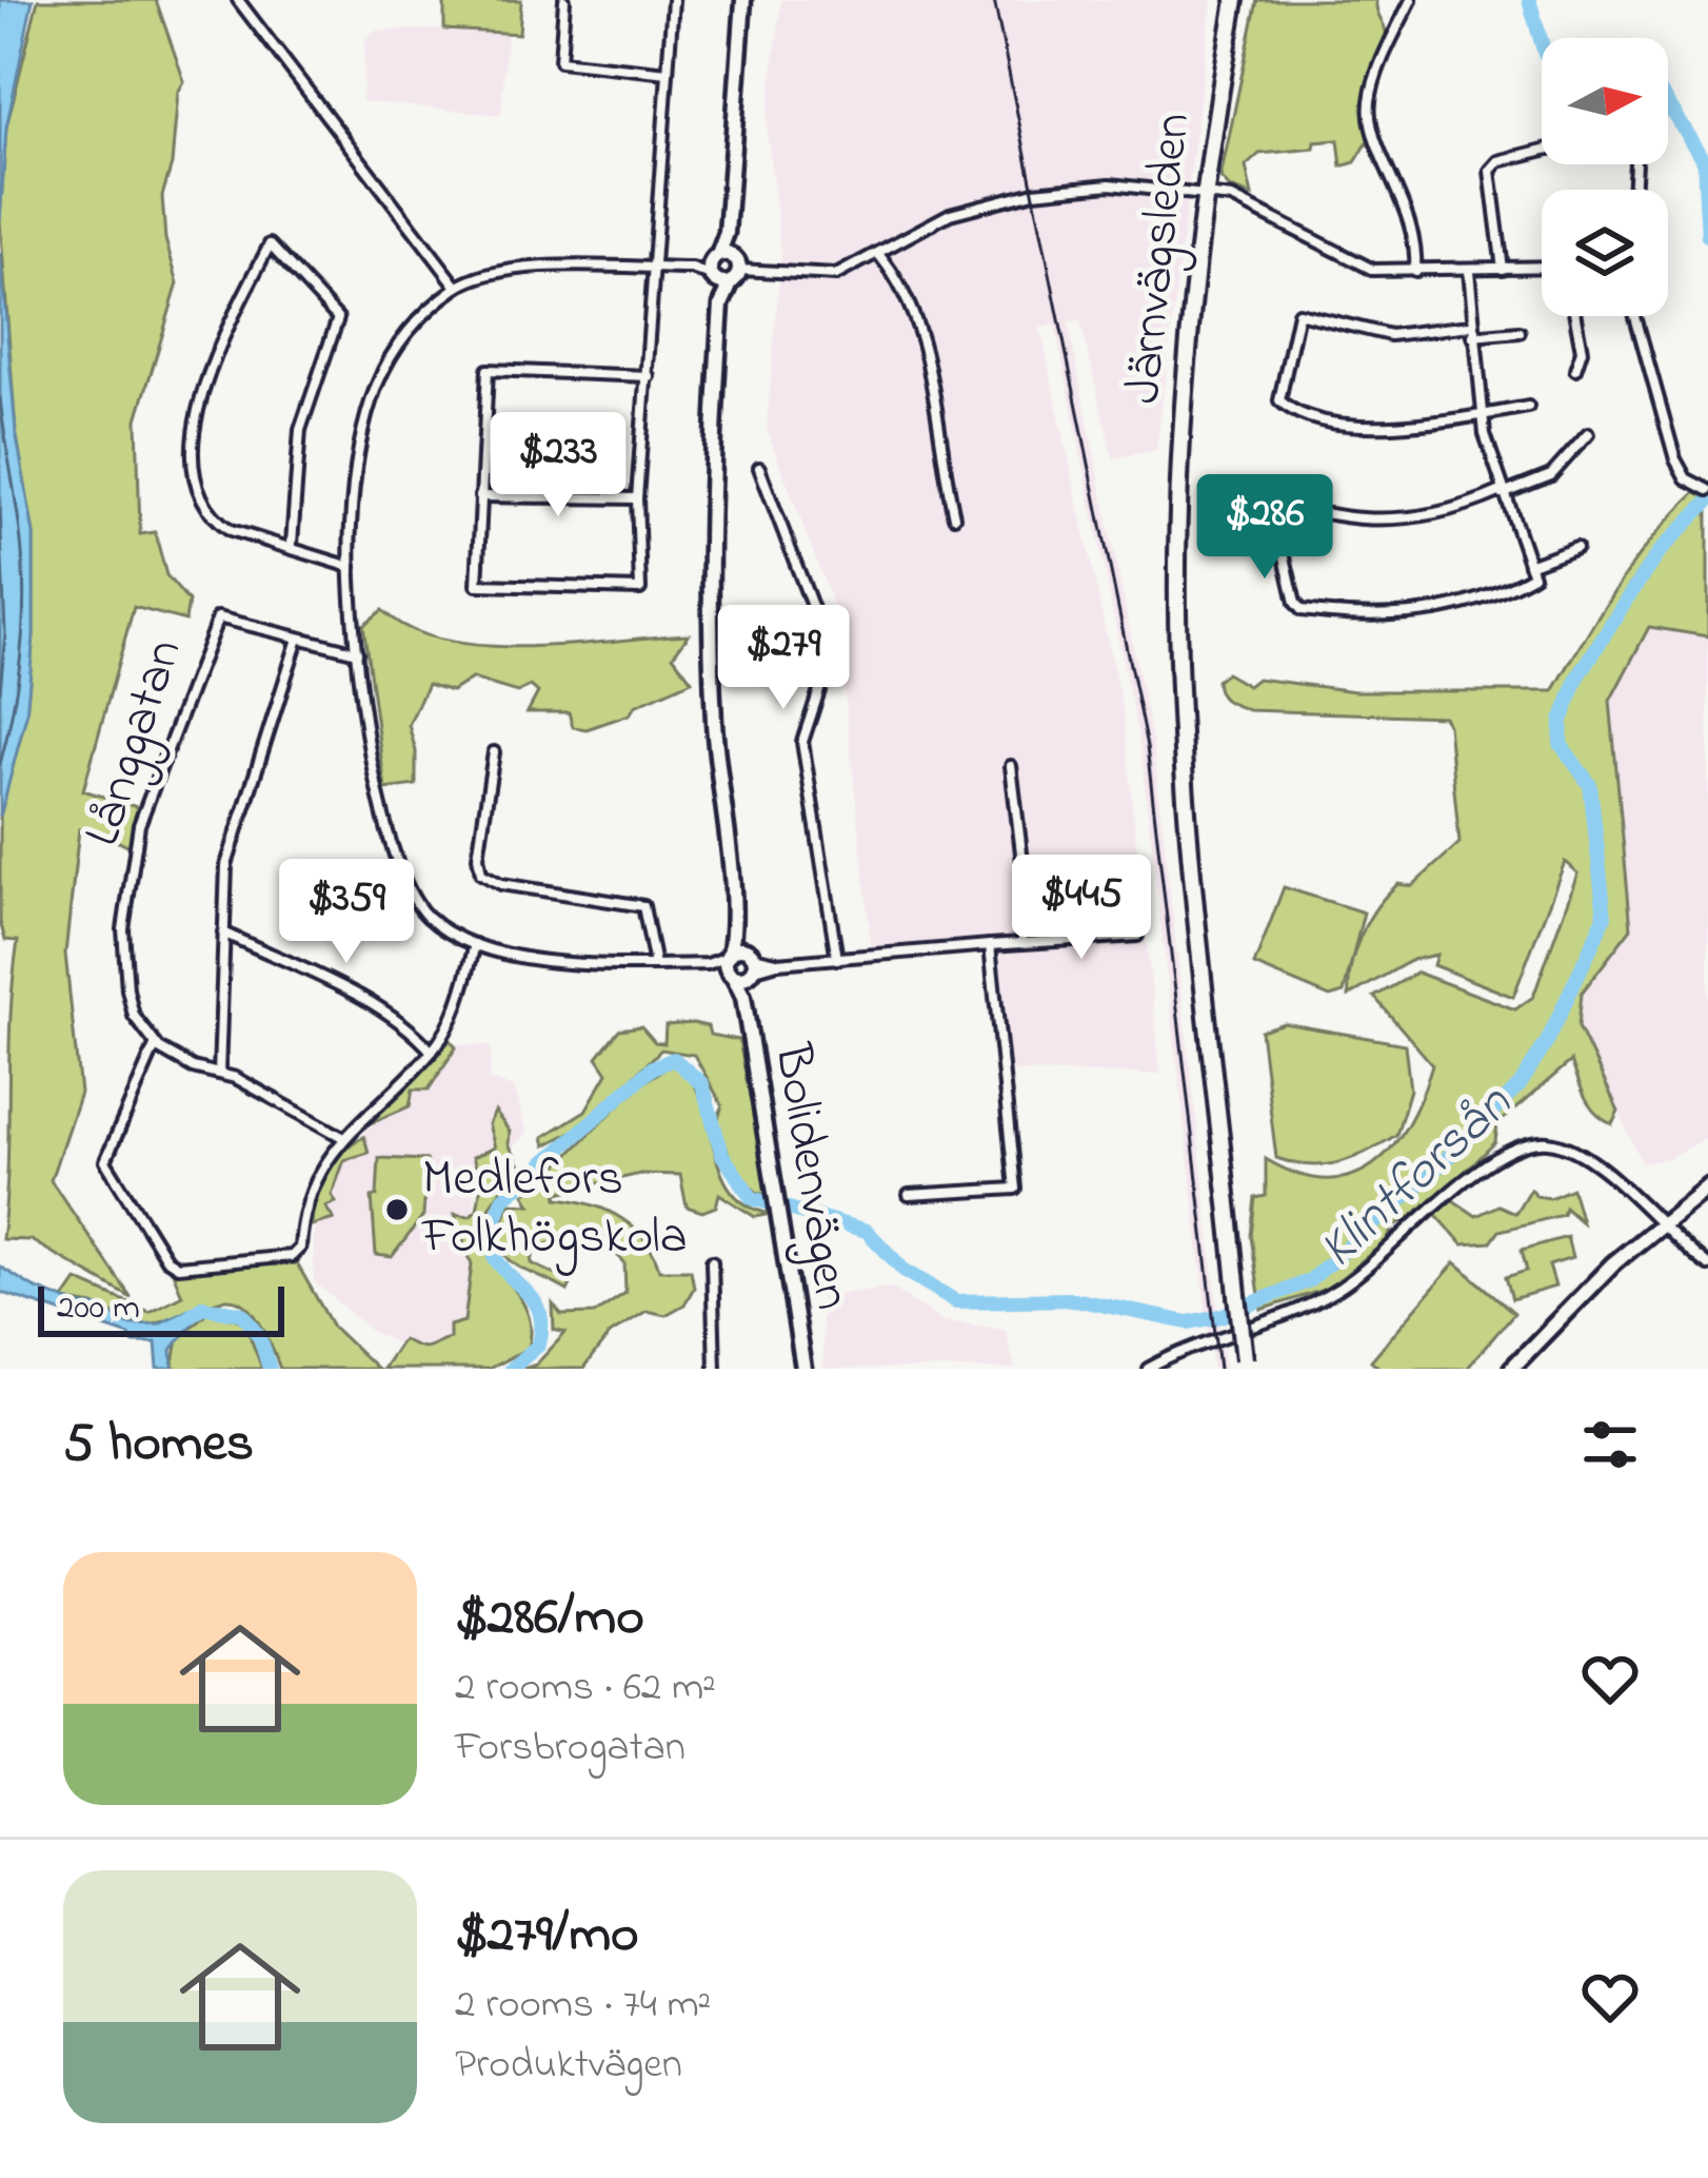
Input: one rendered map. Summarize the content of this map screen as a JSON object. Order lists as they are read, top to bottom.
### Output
{
  "streets": {
    "main road": ["Järnvägsleden", "Bolidenvägen"],
    "street": ["Långgatan"]
  },
  "water": ["Klintforsån"],
  "places": ["Medlefors Folkhögskola"],
  "scale_bar": "200 m",
  "north": "right",
  "page": {
    "price": [
      "$233",
      "$286",
      "$279",
      "$445",
      "$359"
    ],
    "scale": "200 m",
    "heading": "5 homes",
    "list": [
      {
        "name": "$286/mo",
        "note": "2 rooms · 62 m² · Forsbrogatan"
      },
      {
        "name": "$279/mo",
        "note": "2 rooms · 74 m² · Produktvägen"
      }
    ]
  }
}
